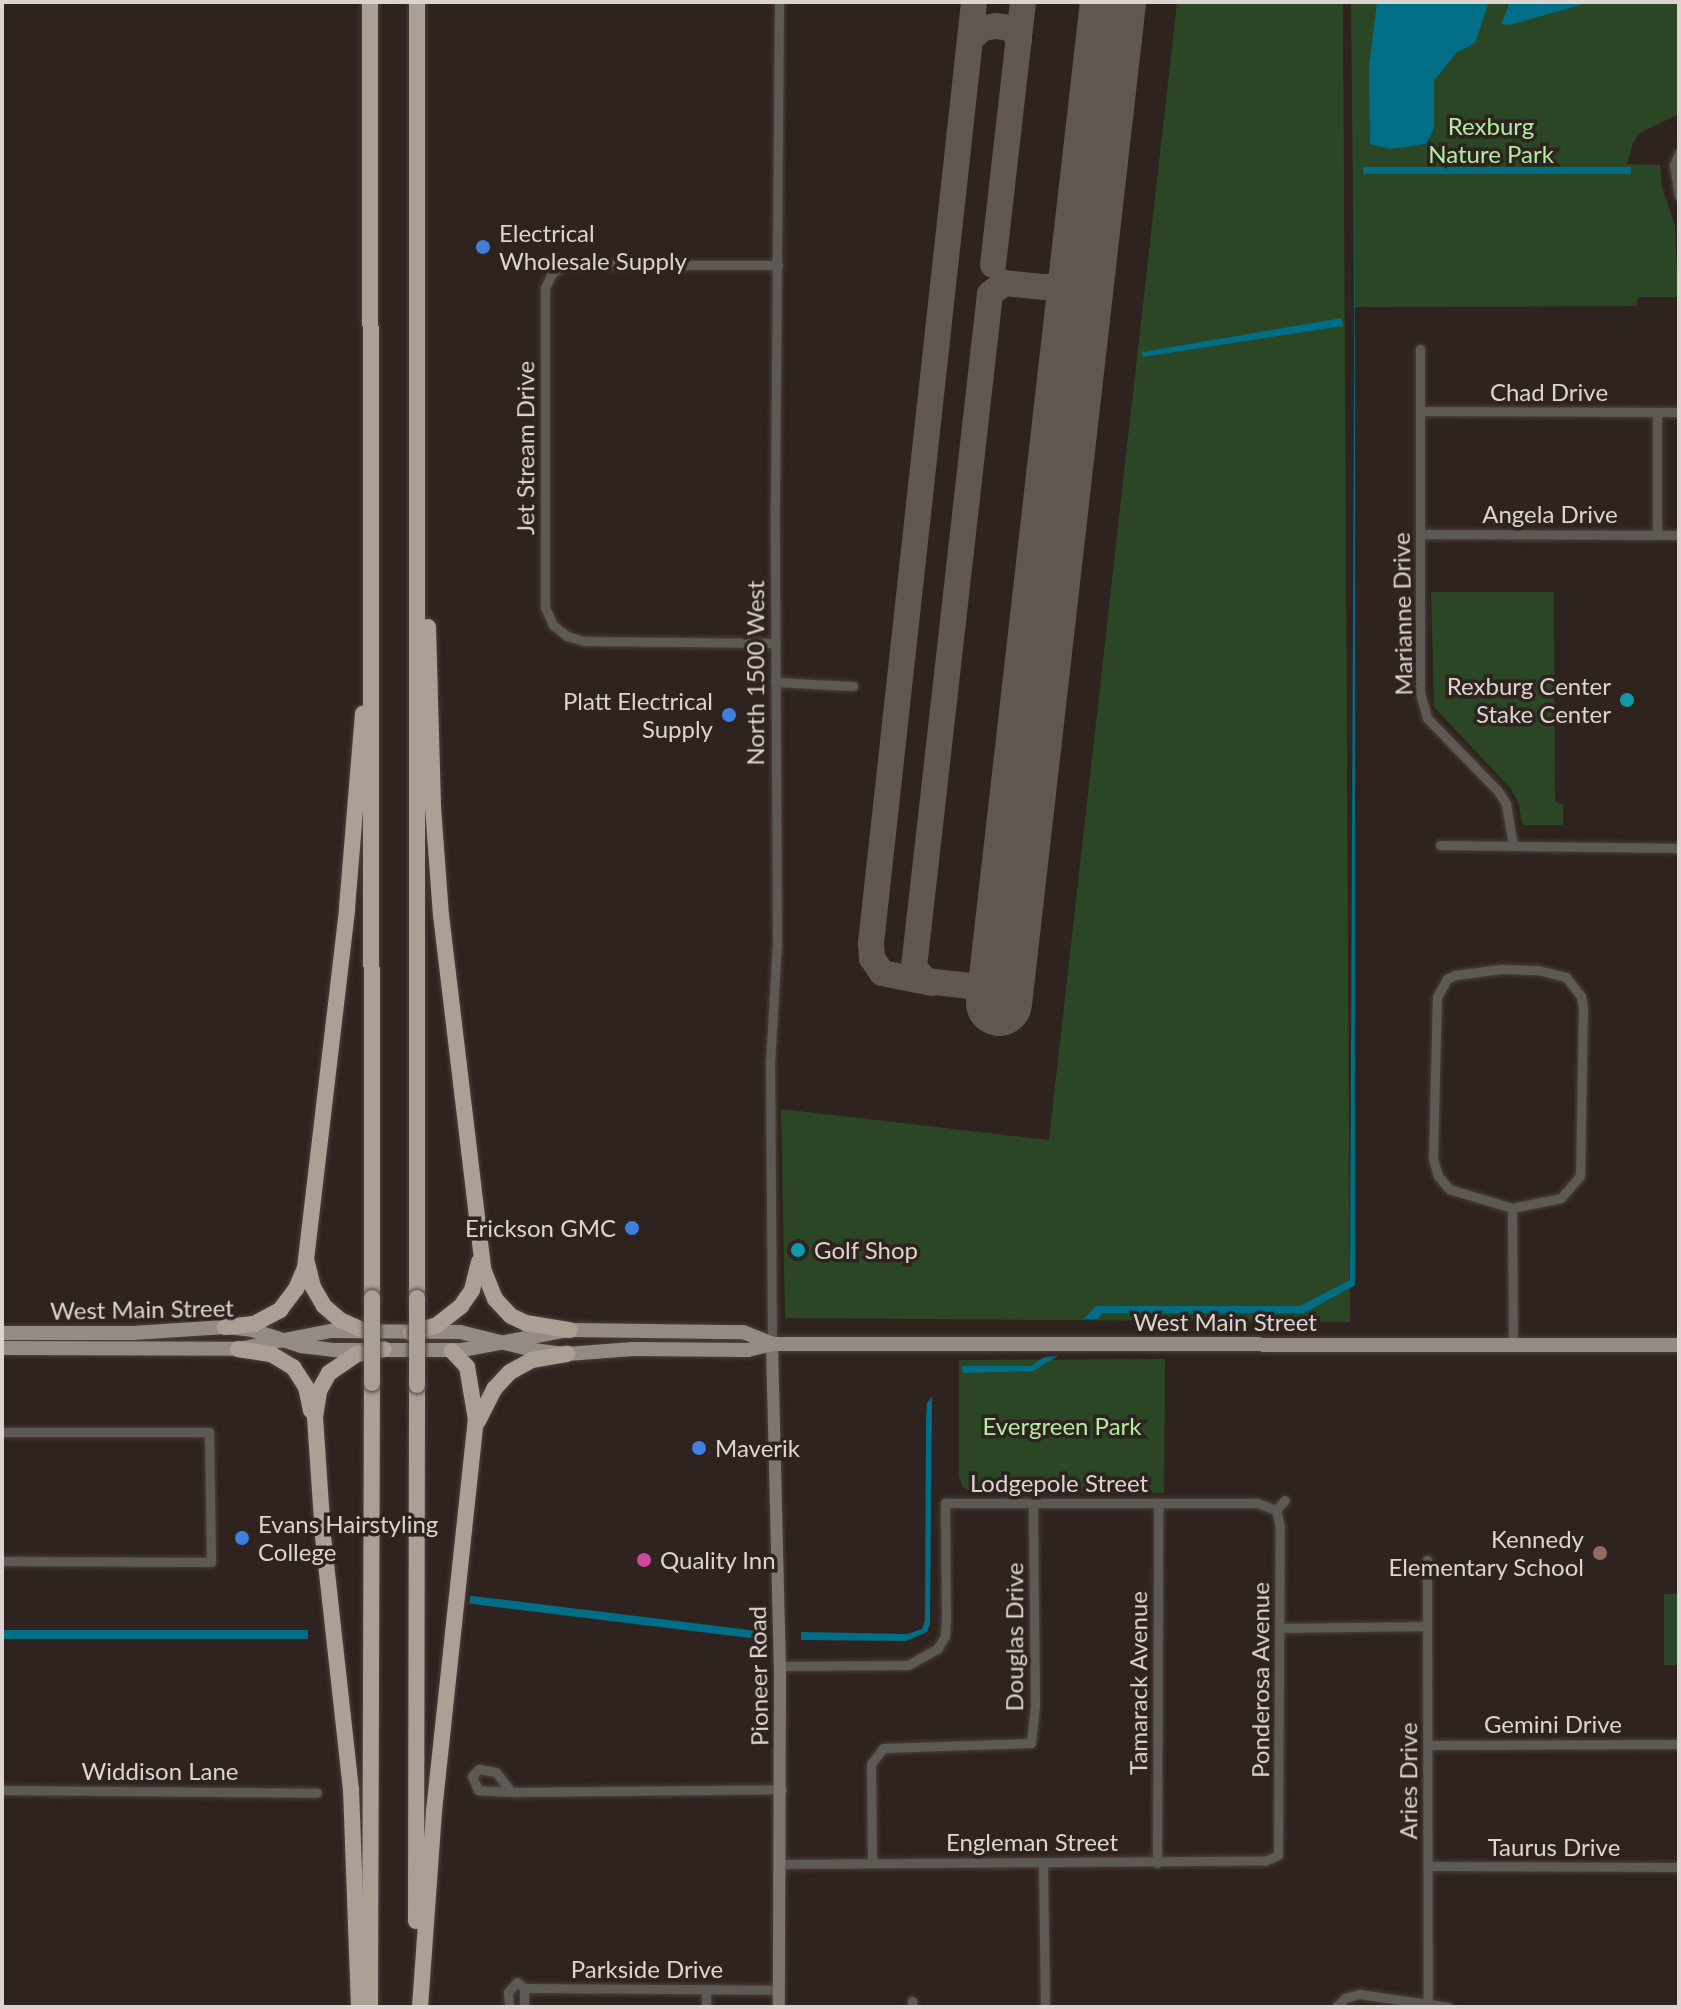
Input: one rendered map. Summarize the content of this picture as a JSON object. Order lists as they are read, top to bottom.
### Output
{
  "streets": {
    "main road": ["West Main Street"],
    "street": [
      "Chad Drive",
      "Jet Stream Drive",
      "Angela Drive",
      "Marianne Drive",
      "North 1500 West",
      "Lodgepole Street",
      "Douglas Drive",
      "Pioneer Road",
      "Ponderosa Avenue",
      "Tamarack Avenue",
      "Gemini Drive",
      "Widdison Lane",
      "Aries Drive",
      "Engleman Street",
      "Taurus Drive",
      "Parkside Drive"
    ]
  },
  "crossings": [
    ["Chad Drive", "Marianne Drive"],
    ["Jet Stream Drive", "North 1500 West"],
    ["Angela Drive", "Marianne Drive"],
    ["North 1500 West", "West Main Street"],
    ["North 1500 West", "Pioneer Road"],
    ["West Main Street", "Pioneer Road"],
    ["Lodgepole Street", "Douglas Drive"],
    ["Lodgepole Street", "Pioneer Road"],
    ["Lodgepole Street", "Ponderosa Avenue"],
    ["Lodgepole Street", "Tamarack Avenue"],
    ["Douglas Drive", "Engleman Street"],
    ["Pioneer Road", "Engleman Street"],
    ["Pioneer Road", "Parkside Drive"],
    ["Ponderosa Avenue", "Engleman Street"],
    ["Tamarack Avenue", "Engleman Street"],
    ["Gemini Drive", "Aries Drive"],
    ["Aries Drive", "Taurus Drive"]
  ],
  "parks": ["Rexburg Nature Park", "Evergreen Park"],
  "places": [
    "Electrical Wholesale Supply",
    "Rexburg Center Stake Center",
    "Platt Electrical Supply",
    "Erickson GMC",
    "Golf Shop",
    "Maverik",
    "Evans Hairstyling College",
    "Kennedy Elementary School",
    "Quality Inn"
  ]
}
